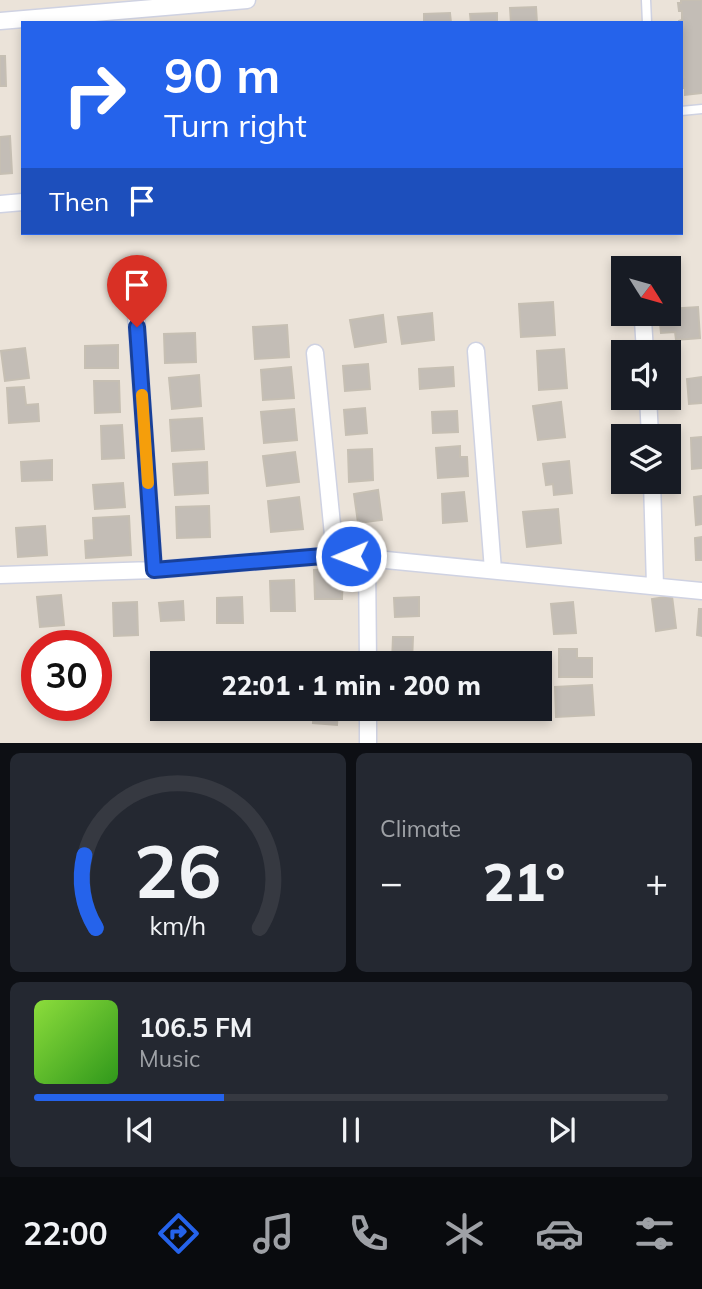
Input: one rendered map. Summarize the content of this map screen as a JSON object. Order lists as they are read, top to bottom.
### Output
{
  "north": "bottom right",
  "page": {
    "turn": ["90 m", "Turn right"],
    "then": "Then",
    "limit": "30",
    "trip": "22:01 · 1 min · 200 m",
    "tile": "Climate",
    "heat": ["−", "21°", "+"],
    "song": ["106.5 FM", "Music"],
    "tabs": "22:00",
    "gauge": ["26", "km/h"]
  }
}
